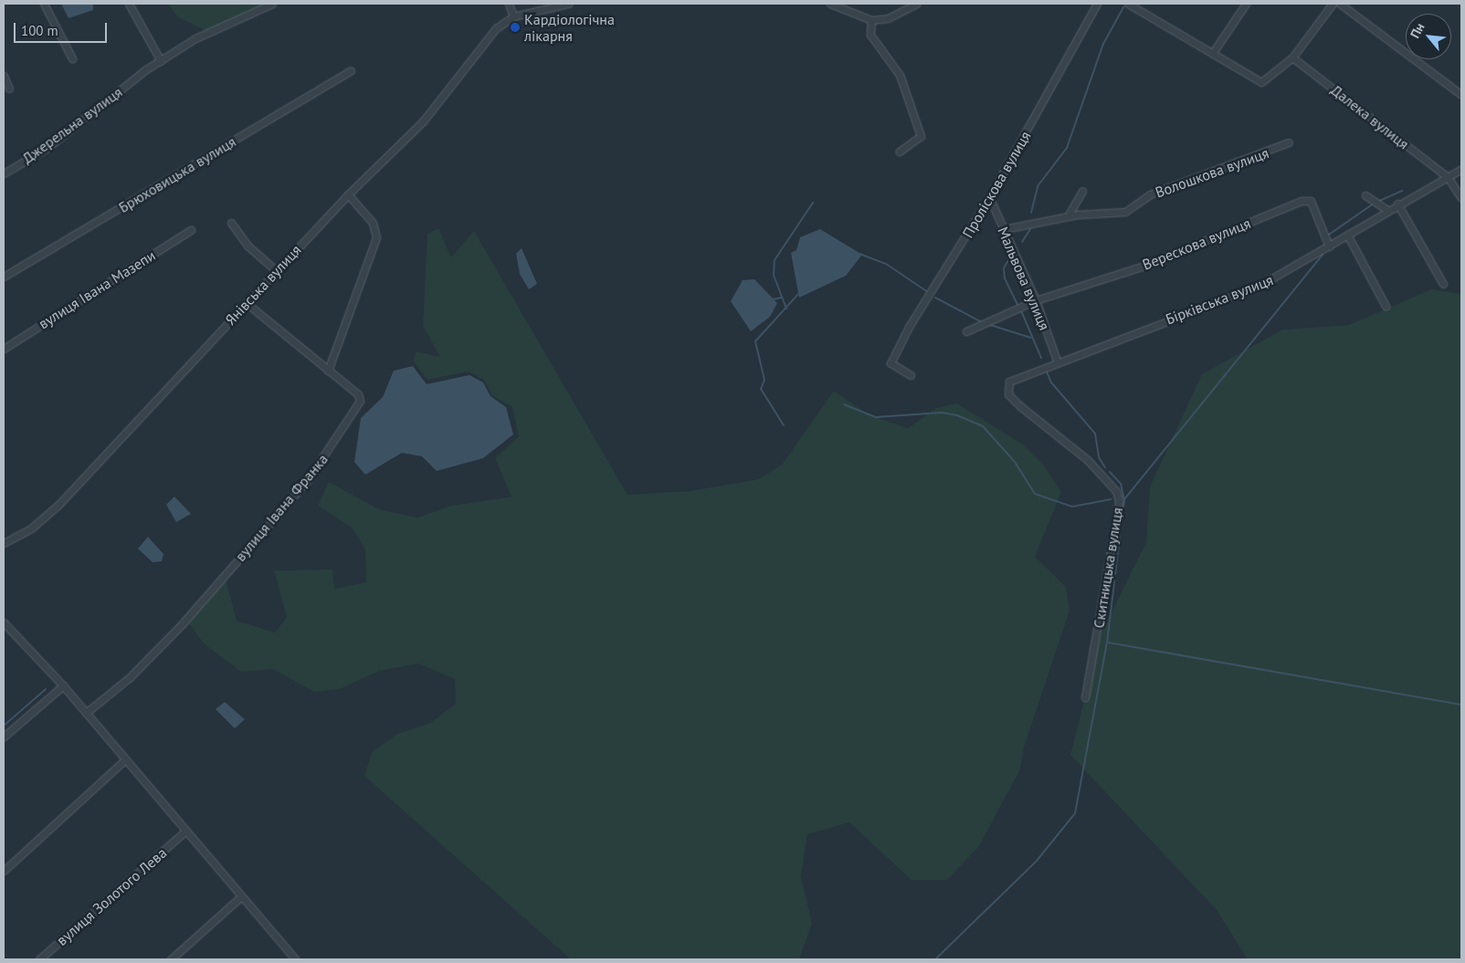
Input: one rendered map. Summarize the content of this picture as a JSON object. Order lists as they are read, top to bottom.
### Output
{
  "streets": {
    "street": [
      "Далека вулиця",
      "Джерельна вулиця",
      "Волошкова вулиця",
      "Брюховицька вулиця",
      "Проліскова вулиця",
      "Верескова вулиця",
      "Мальвова вулиця",
      "Янівська вулиця",
      "вулиця Івана Мазепи",
      "Бірківська вулиця",
      "вулиця Івана Франка",
      "Скитницька вулиця",
      "вулиця Золотого Лева"
    ]
  },
  "crossings": [
    ["Далека вулиця", "Бірківська вулиця"],
    ["Волошкова вулиця", "Мальвова вулиця"],
    ["Проліскова вулиця", "Мальвова вулиця"],
    ["Верескова вулиця", "Мальвова вулиця"],
    ["Верескова вулиця", "Бірківська вулиця"],
    ["Мальвова вулиця", "Бірківська вулиця"],
    ["Янівська вулиця", "вулиця Івана Франка"],
    ["Бірківська вулиця", "Скитницька вулиця"]
  ],
  "places": ["Кардіологічна лікарня"],
  "scale_bar": "100 m",
  "north": "top left"
}
